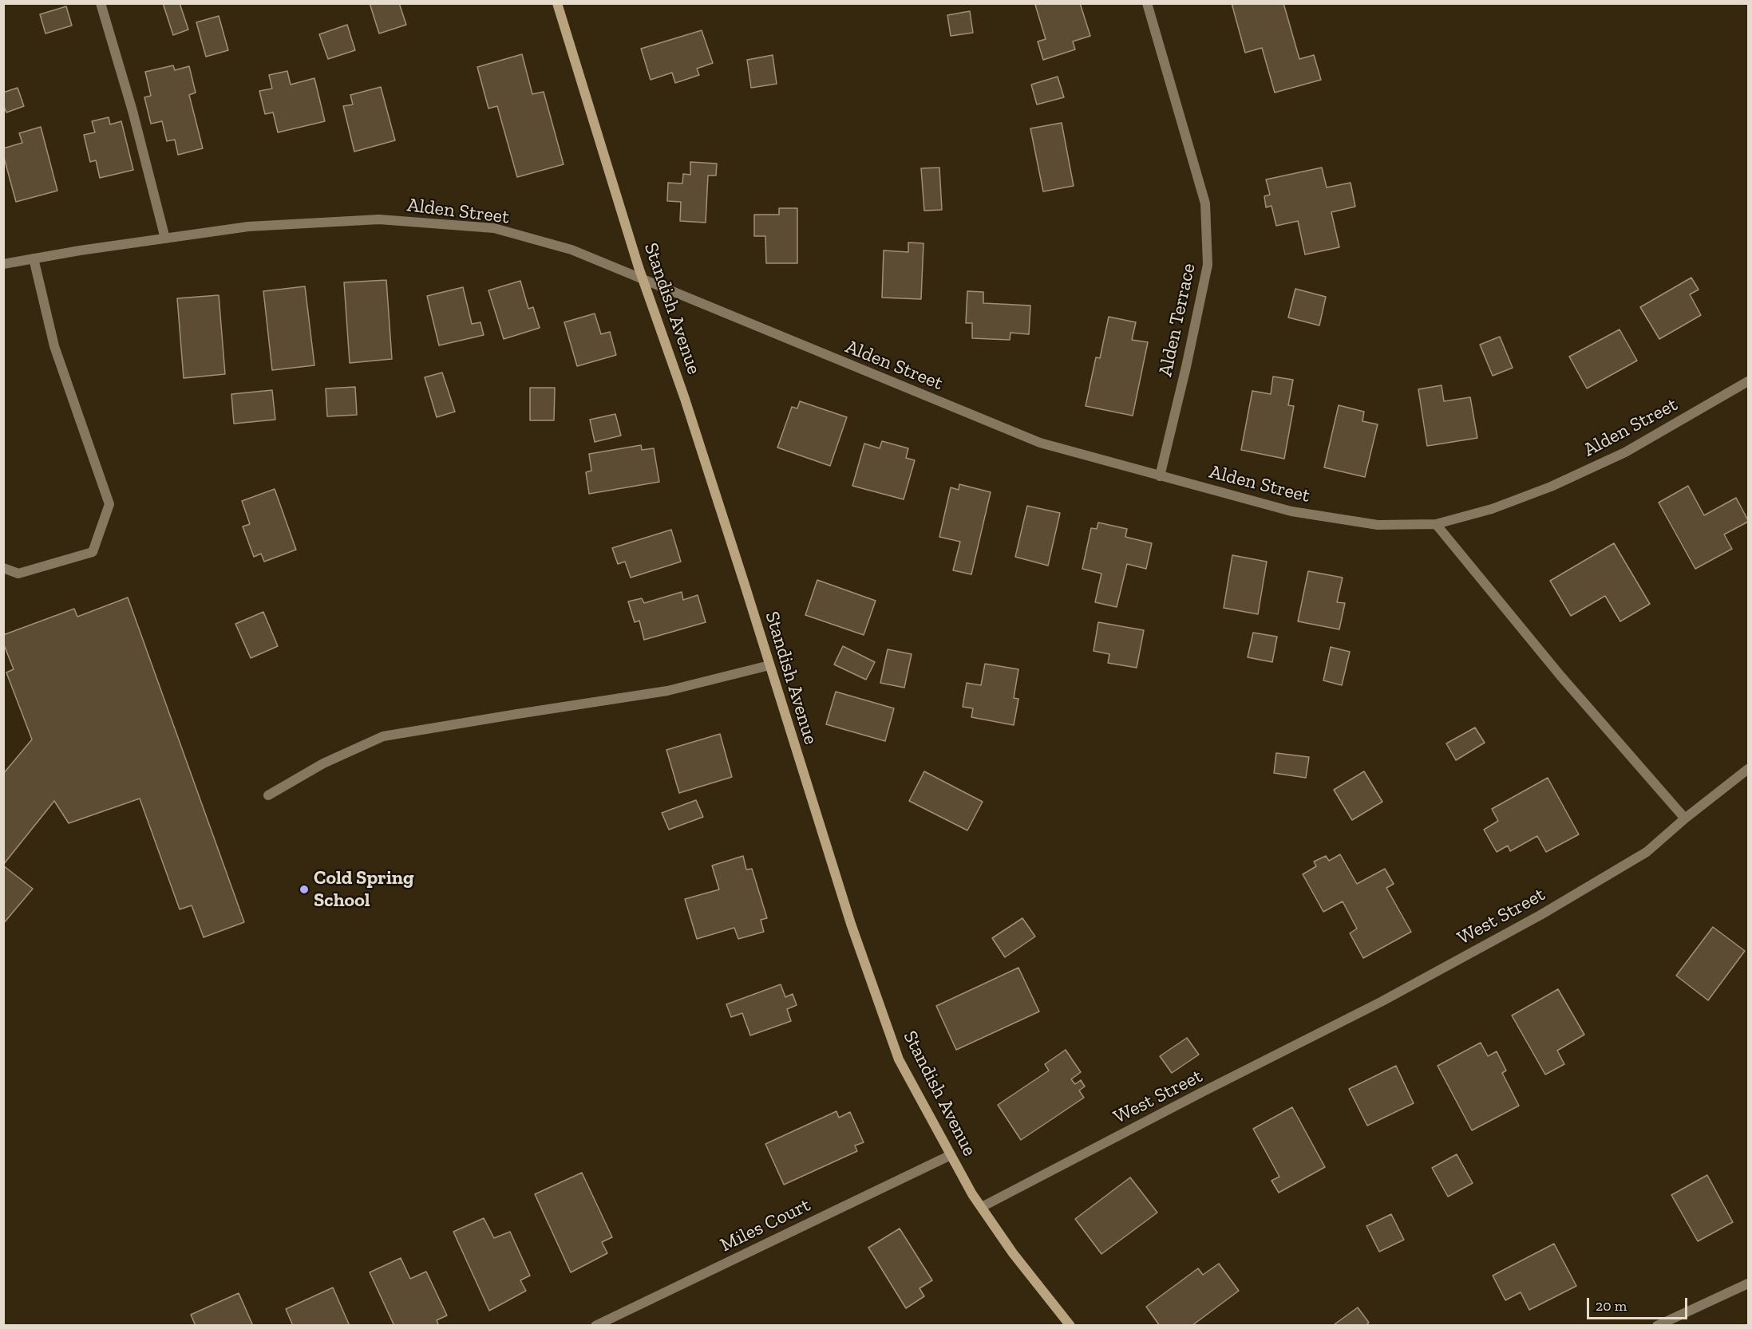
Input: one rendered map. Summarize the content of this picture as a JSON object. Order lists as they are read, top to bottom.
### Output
{
  "streets": {
    "street": [
      "Alden Street",
      "Standish Avenue",
      "Alden Terrace",
      "West Street",
      "Miles Court"
    ]
  },
  "crossings": [
    ["Alden Street", "Standish Avenue"],
    ["Alden Street", "Alden Terrace"],
    ["Standish Avenue", "West Street"],
    ["Standish Avenue", "Miles Court"]
  ],
  "places": ["Cold Spring School"],
  "scale_bar": "20 m"
}
